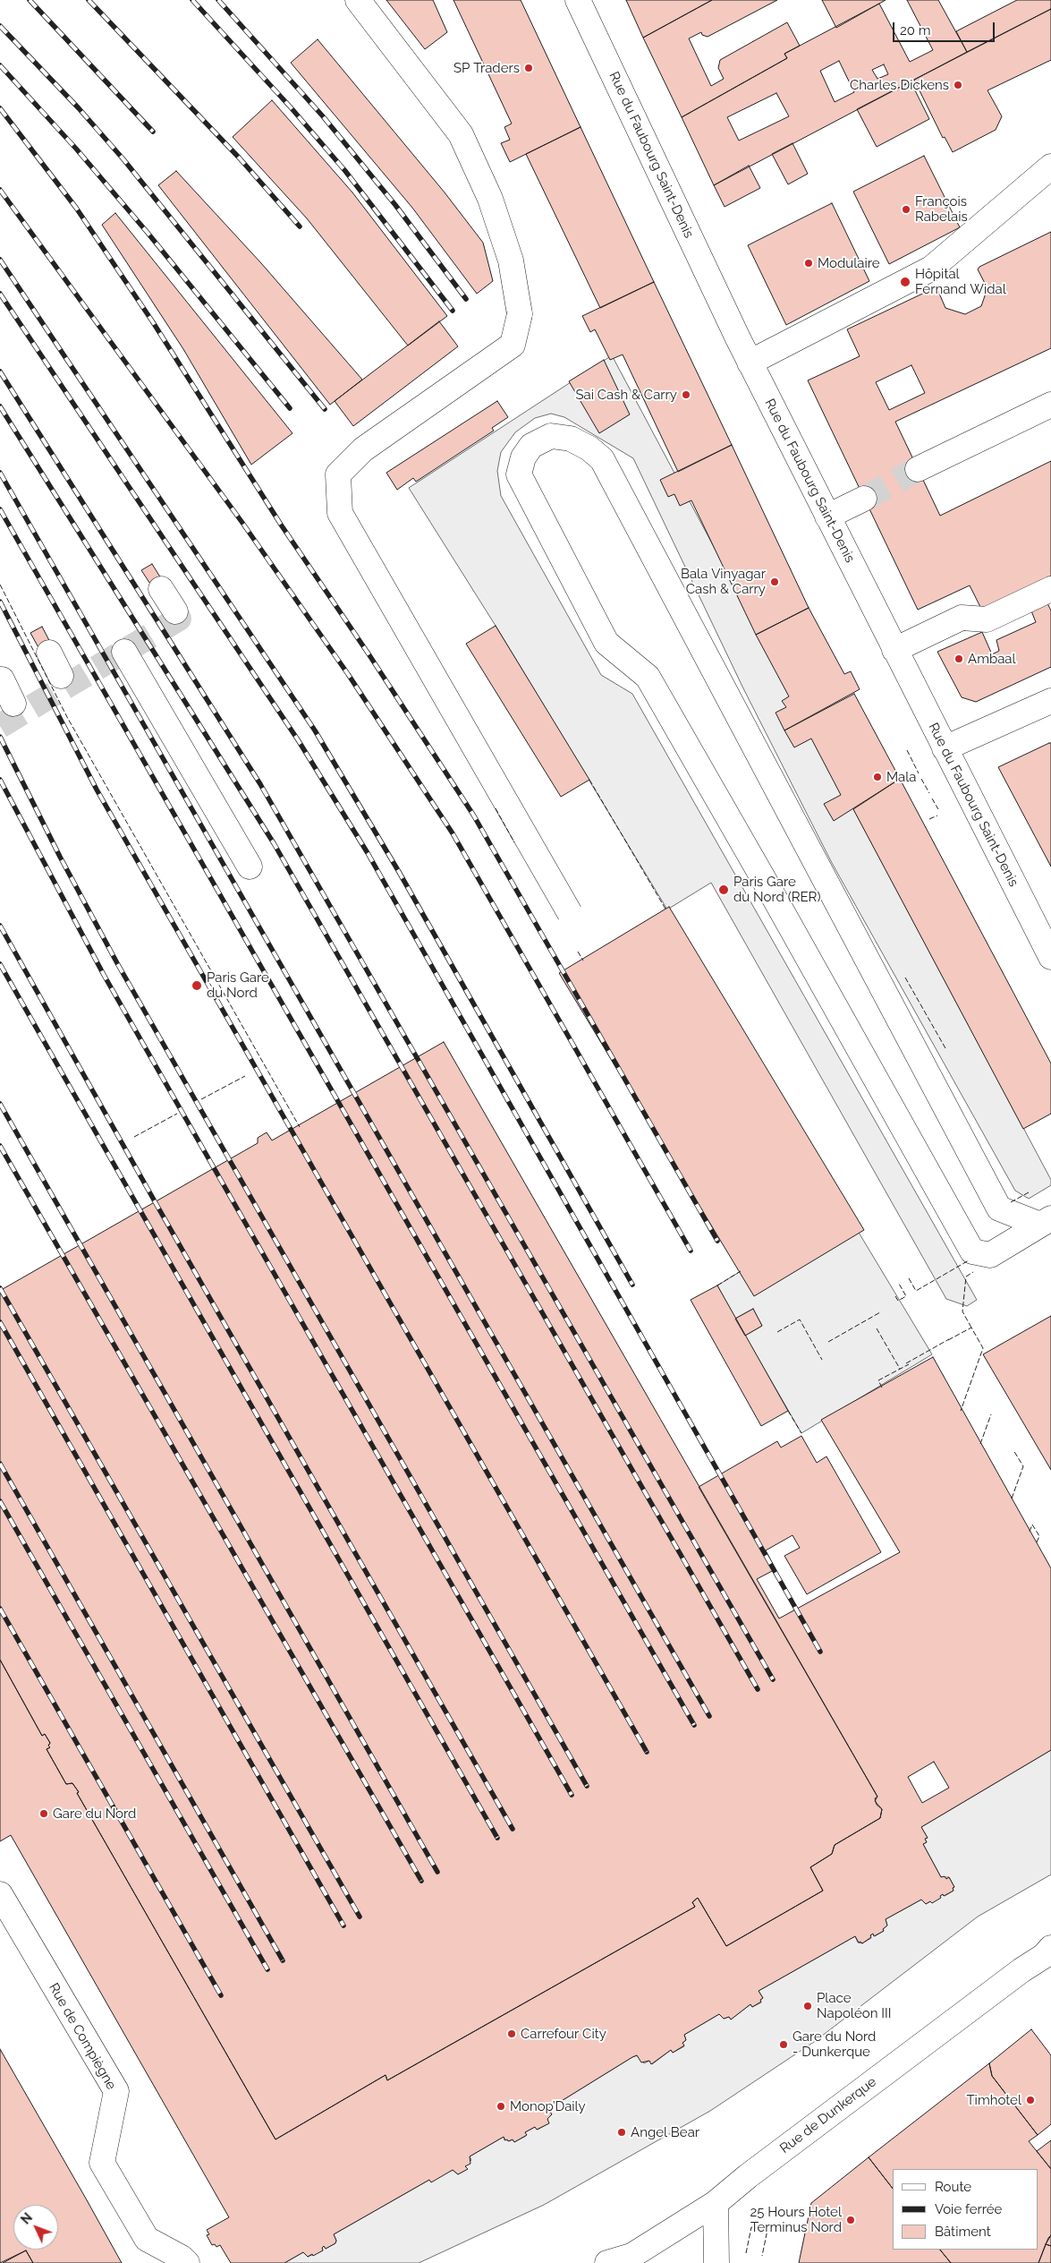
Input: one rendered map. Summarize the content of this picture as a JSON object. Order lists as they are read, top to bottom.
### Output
{
  "streets": {
    "street": ["Rue du Faubourg Saint-Denis", "Rue de Compiègne", "Rue de Dunkerque"]
  },
  "places": [
    "SP Traders",
    "Charles Dickens",
    "François Rabelais",
    "Modulaire",
    "Hôpital Fernand Widal",
    "Sai Cash & Carry",
    "Bala Vinyagar Cash & Carry",
    "Ambaal",
    "Mala",
    "Paris Gare du Nord (RER)",
    "Paris Gare du Nord",
    "Gare du Nord",
    "Place Napoléon III",
    "Carrefour City",
    "Gare du Nord - Dunkerque",
    "Timhotel",
    "Monop’Daily",
    "Angel Bear",
    "25 Hours Hotel Terminus Nord"
  ],
  "legend": ["Route", "Voie ferrée", "Bâtiment"],
  "scale_bar": "20 m",
  "north": "top left"
}
